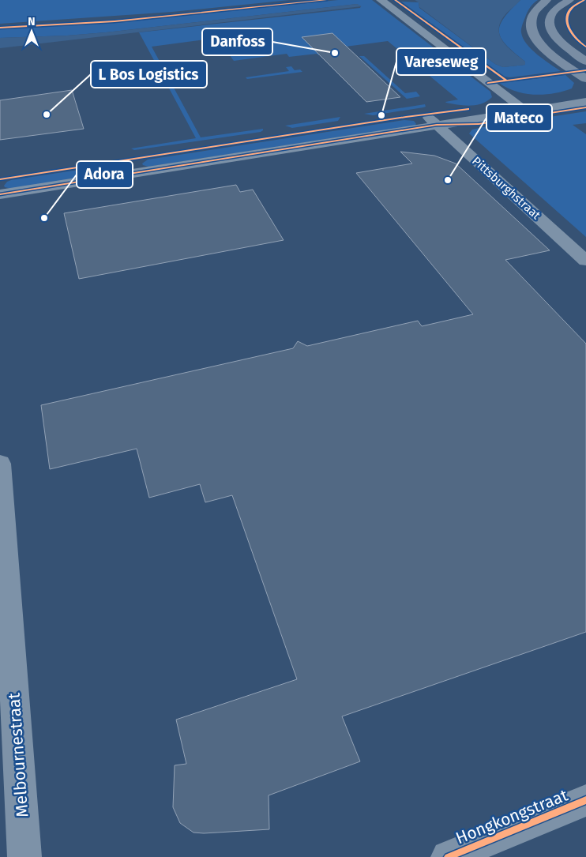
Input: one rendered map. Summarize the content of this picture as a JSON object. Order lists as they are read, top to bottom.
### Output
{
  "streets": {
    "street": ["Pittsburghstraat", "Melbournestraat", "Hongkongstraat"]
  },
  "places": [
    "Danfoss",
    "L Bos Logistics",
    "Vareseweg",
    "Mateco",
    "Adora"
  ],
  "north": "top"
}
